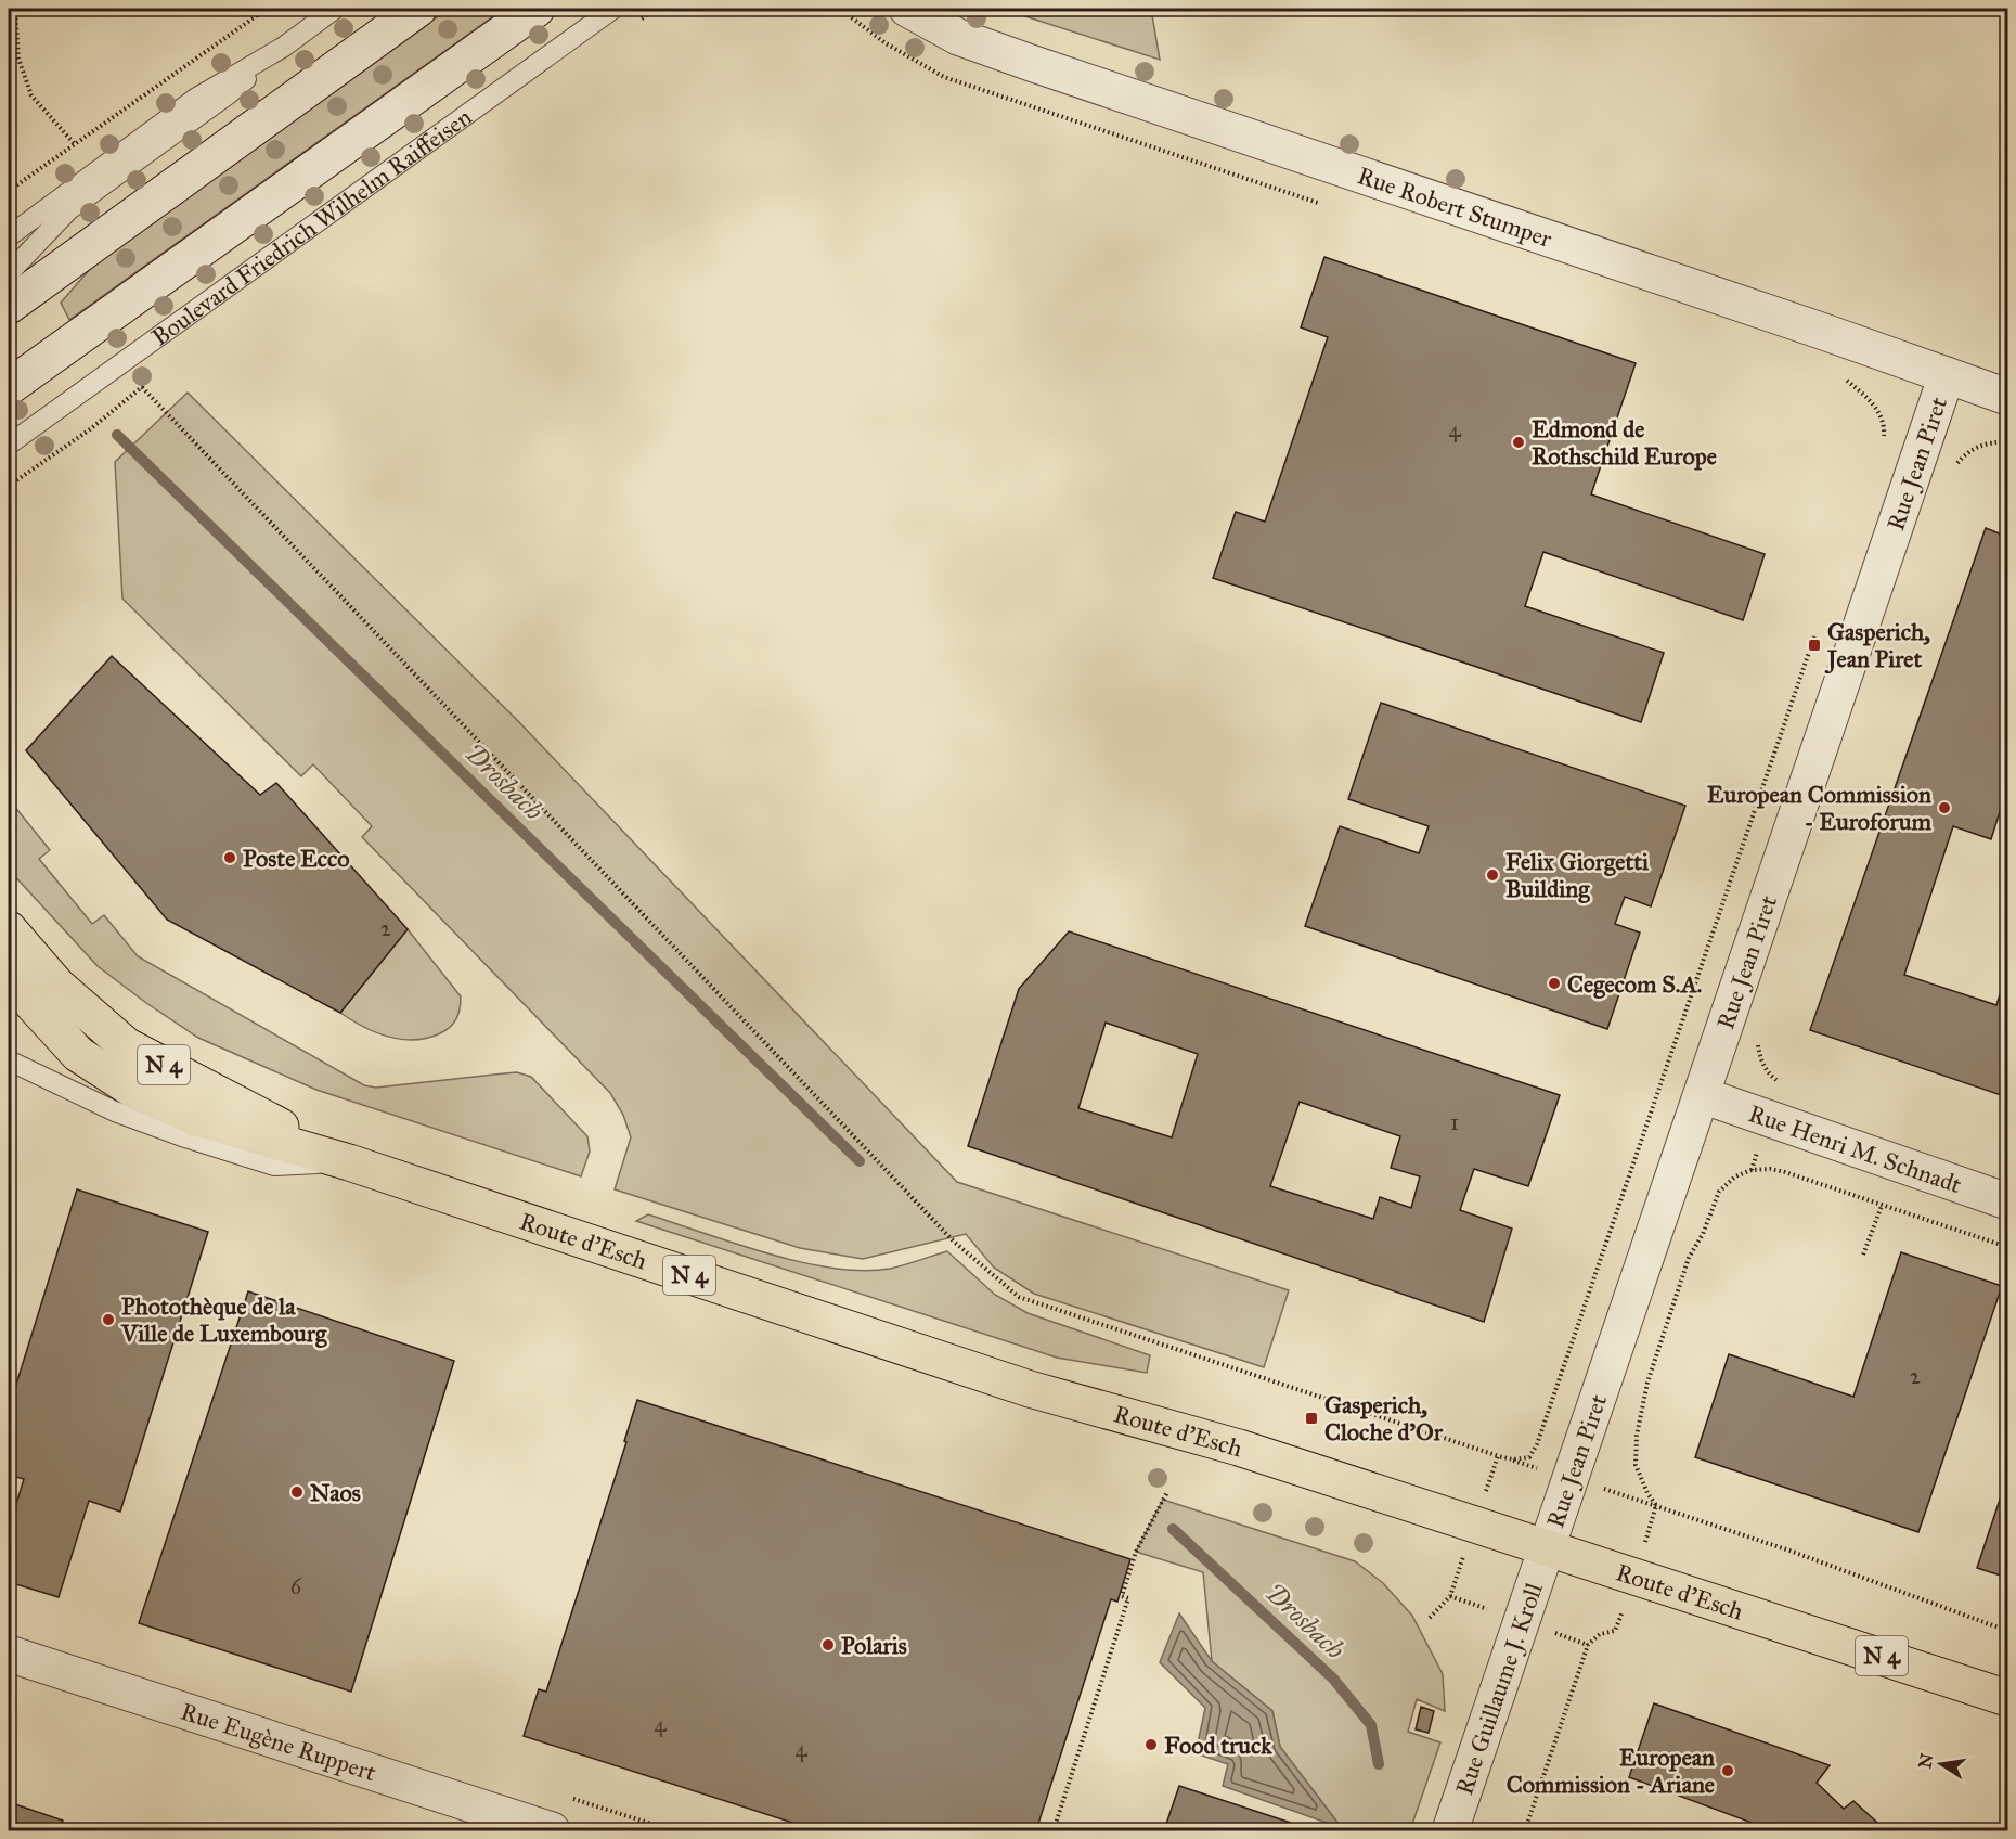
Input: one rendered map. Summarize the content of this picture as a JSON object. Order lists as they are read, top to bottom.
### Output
{
  "streets": {
    "main road": ["N 4", "Route d'Esch"],
    "street": [
      "Rue Robert Stumper",
      "Boulevard Friedrich Wilhelm Raiffeisen",
      "Rue Jean Piret",
      "Rue Henri M. Schnadt",
      "Rue Guillaume J. Kroll",
      "Rue Eugène Ruppert"
    ]
  },
  "crossings": [
    ["Rue Robert Stumper", "Rue Jean Piret"],
    ["Rue Jean Piret", "Rue Henri M. Schnadt"],
    ["Rue Jean Piret", "Route d'Esch"],
    ["Rue Jean Piret", "Rue Guillaume J. Kroll"],
    ["Route d'Esch", "Rue Guillaume J. Kroll"]
  ],
  "water": ["Drosbach"],
  "places": {
    "other": [
      "Edmond de Rothschild Europe",
      "European Commission - Euroforum",
      "Poste Ecco",
      "Felix Giorgetti Building",
      "Cegecom S.A.",
      "Photothèque de la Ville de Luxembourg",
      "Naos",
      "Polaris",
      "Food truck",
      "European Commission - Ariane"
    ],
    "transit": ["Gasperich, Jean Piret", "Gasperich, Cloche d'Or"]
  },
  "house_numbers": [
    "4",
    "2",
    "1",
    "2",
    "6",
    "4",
    "4"
  ],
  "north": "left"
}
